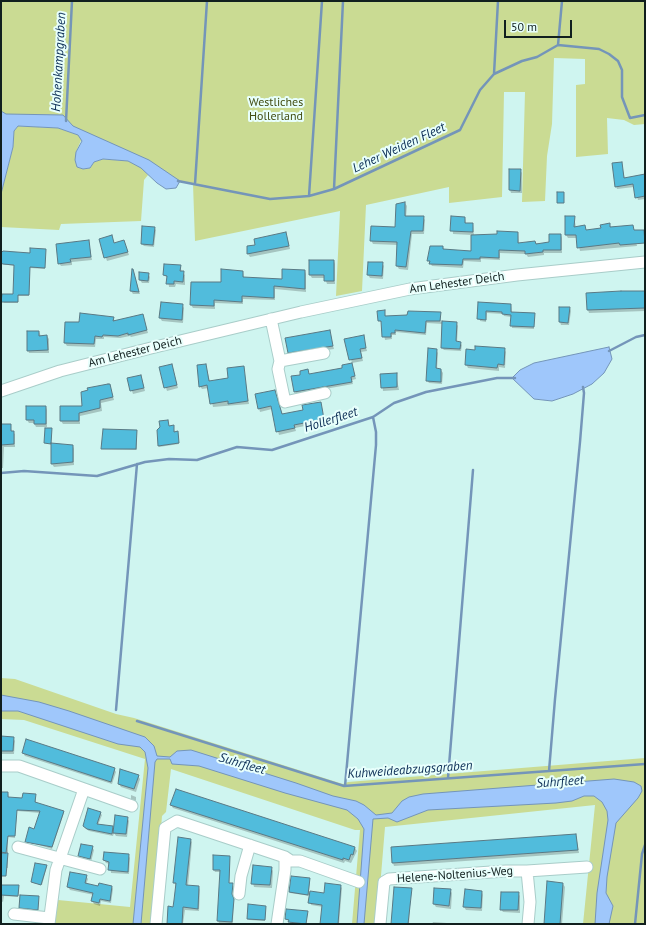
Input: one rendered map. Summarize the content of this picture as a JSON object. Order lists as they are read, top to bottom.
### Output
{
  "streets": {
    "street": ["Am Lehester Deich", "Helene-Noltenius-Weg"]
  },
  "water": [
    "Hohenkampgraben",
    "Leher Weiden Fleet",
    "Hollerfleet",
    "Suhrfleet",
    "Kuhweideabzugsgraben"
  ],
  "parks": ["Westliches Hollerland"],
  "scale_bar": "50 m"
}
